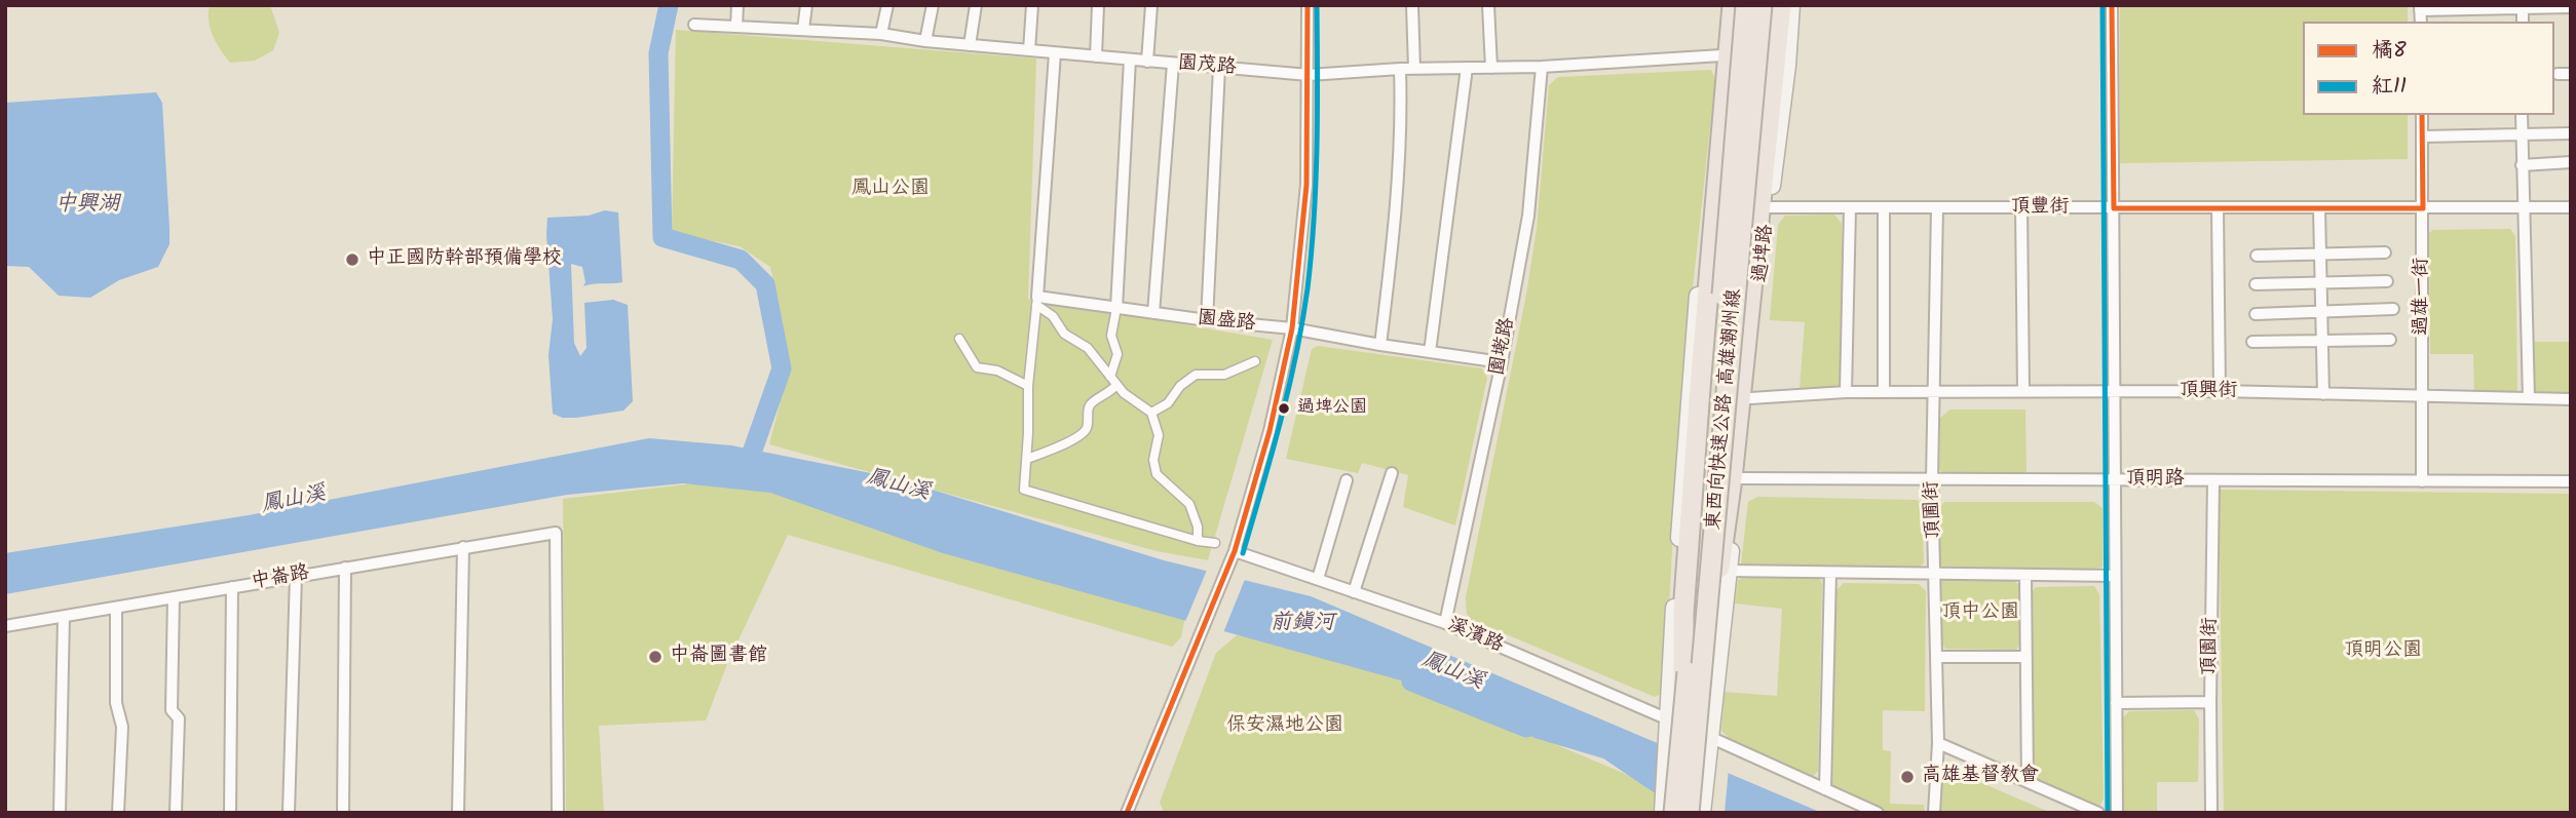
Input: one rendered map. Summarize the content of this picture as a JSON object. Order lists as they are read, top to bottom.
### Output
{
  "streets": {
    "highway": ["東西向快速公路 高雄潮州線"],
    "main road": ["過埤路"],
    "street": [
      "園茂路",
      "頂豐街",
      "過雄一街",
      "園盛路",
      "園墘路",
      "頂興街",
      "頂明路",
      "頂圃街",
      "中崙路",
      "溪濱路",
      "頂園街"
    ]
  },
  "crossings": [
    ["園茂路", "園墘路"],
    ["頂豐街", "過埤路"],
    ["頂豐街", "過雄一街"],
    ["頂豐街", "頂圃街"],
    ["過埤路", "頂興街"],
    ["過埤路", "頂明路"],
    ["過埤路", "溪濱路"],
    ["過雄一街", "頂興街"],
    ["過雄一街", "頂明路"],
    ["園盛路", "園墘路"],
    ["園墘路", "溪濱路"],
    ["頂興街", "頂圃街"],
    ["東西向快速公路 高雄潮州線", "溪濱路"],
    ["頂明路", "頂圃街"],
    ["頂明路", "頂園街"]
  ],
  "water": ["中興湖", "鳳山溪", "前鎮河"],
  "parks": [
    "鳳山公園",
    "頂中公園",
    "頂明公園",
    "保安濕地公園"
  ],
  "places": [
    "中正國防幹部預備學校",
    "過埤公園",
    "中崙圖書館",
    "高雄基督教會"
  ],
  "lines": ["transit line 橘8", "transit line 紅11"],
  "legend": ["橘8", "紅11"]
}
